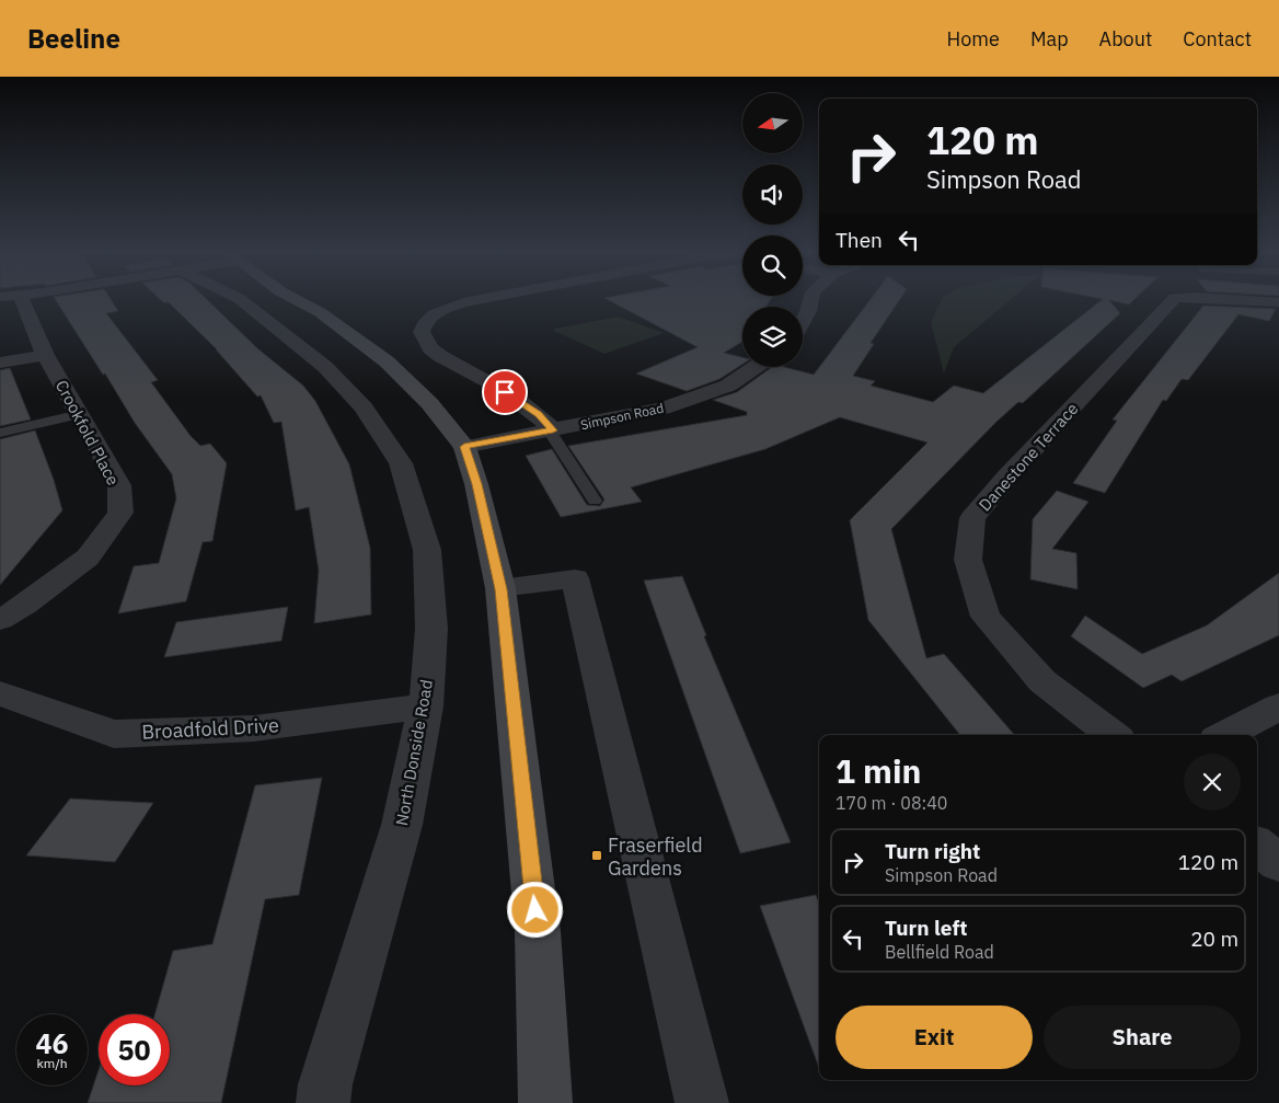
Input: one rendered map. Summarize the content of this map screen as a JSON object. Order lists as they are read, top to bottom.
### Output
{
  "streets": {
    "street": [
      "Simpson Road",
      "Crookfold Place",
      "Danestone Terrace",
      "Broadfold Drive",
      "North Donside Road"
    ]
  },
  "crossings": [
    ["Broadfold Drive", "North Donside Road"]
  ],
  "places": {
    "transit": ["Fraserfield Gardens"]
  },
  "north": "left",
  "page": {
    "header": "Beeline",
    "nav": [
      "Home",
      "Map",
      "About",
      "Contact"
    ],
    "turn": ["120 m", "Simpson Road"],
    "then": "Then",
    "heading": ["1 min", "170 m · 08:40"],
    "list": [
      {
        "name": "Turn right",
        "note": "Simpson Road",
        "value": "120 m"
      },
      {
        "name": "Turn left",
        "note": "Bellfield Road",
        "value": "20 m"
      }
    ],
    "buttons": ["Exit", "Share"],
    "speed": "46 km/h",
    "limit": "50"
  }
}
